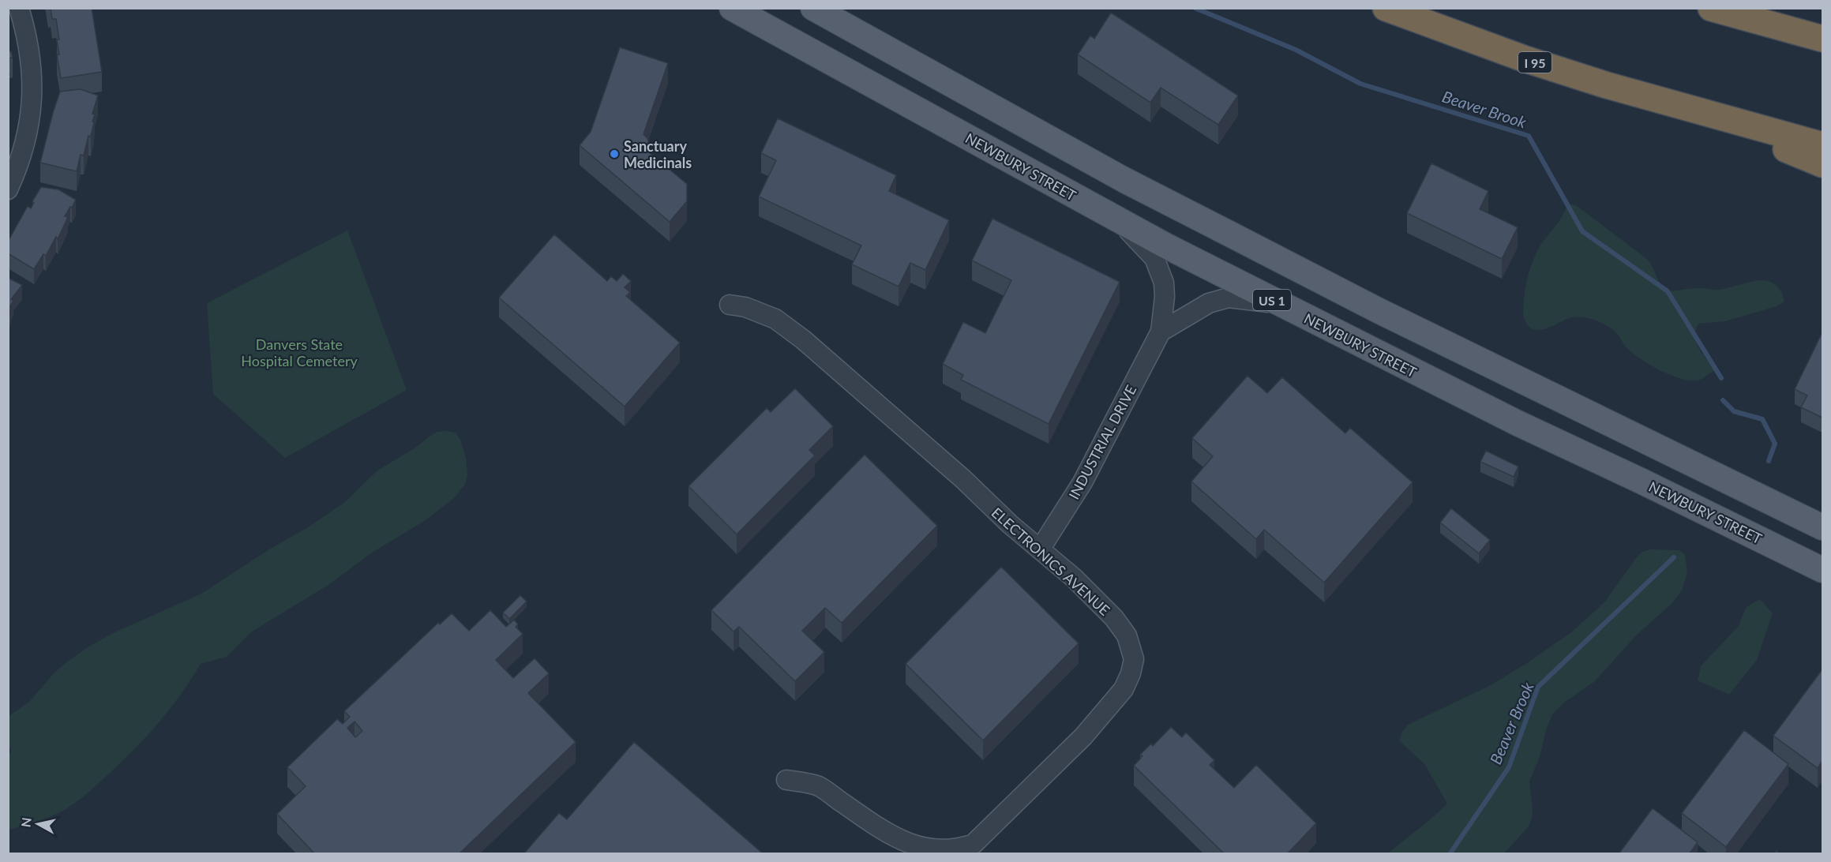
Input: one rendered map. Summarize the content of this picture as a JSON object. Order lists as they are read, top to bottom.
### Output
{
  "streets": {
    "highway": ["I 95"],
    "main road": ["NEWBURY STREET", "US 1"],
    "street": ["INDUSTRIAL DRIVE", "ELECTRONICS AVENUE"]
  },
  "crossings": [
    ["NEWBURY STREET", "INDUSTRIAL DRIVE"],
    ["INDUSTRIAL DRIVE", "ELECTRONICS AVENUE"]
  ],
  "water": ["Beaver Brook"],
  "parks": ["Danvers State Hospital Cemetery"],
  "places": ["Sanctuary Medicinals"],
  "north": "left"
}
